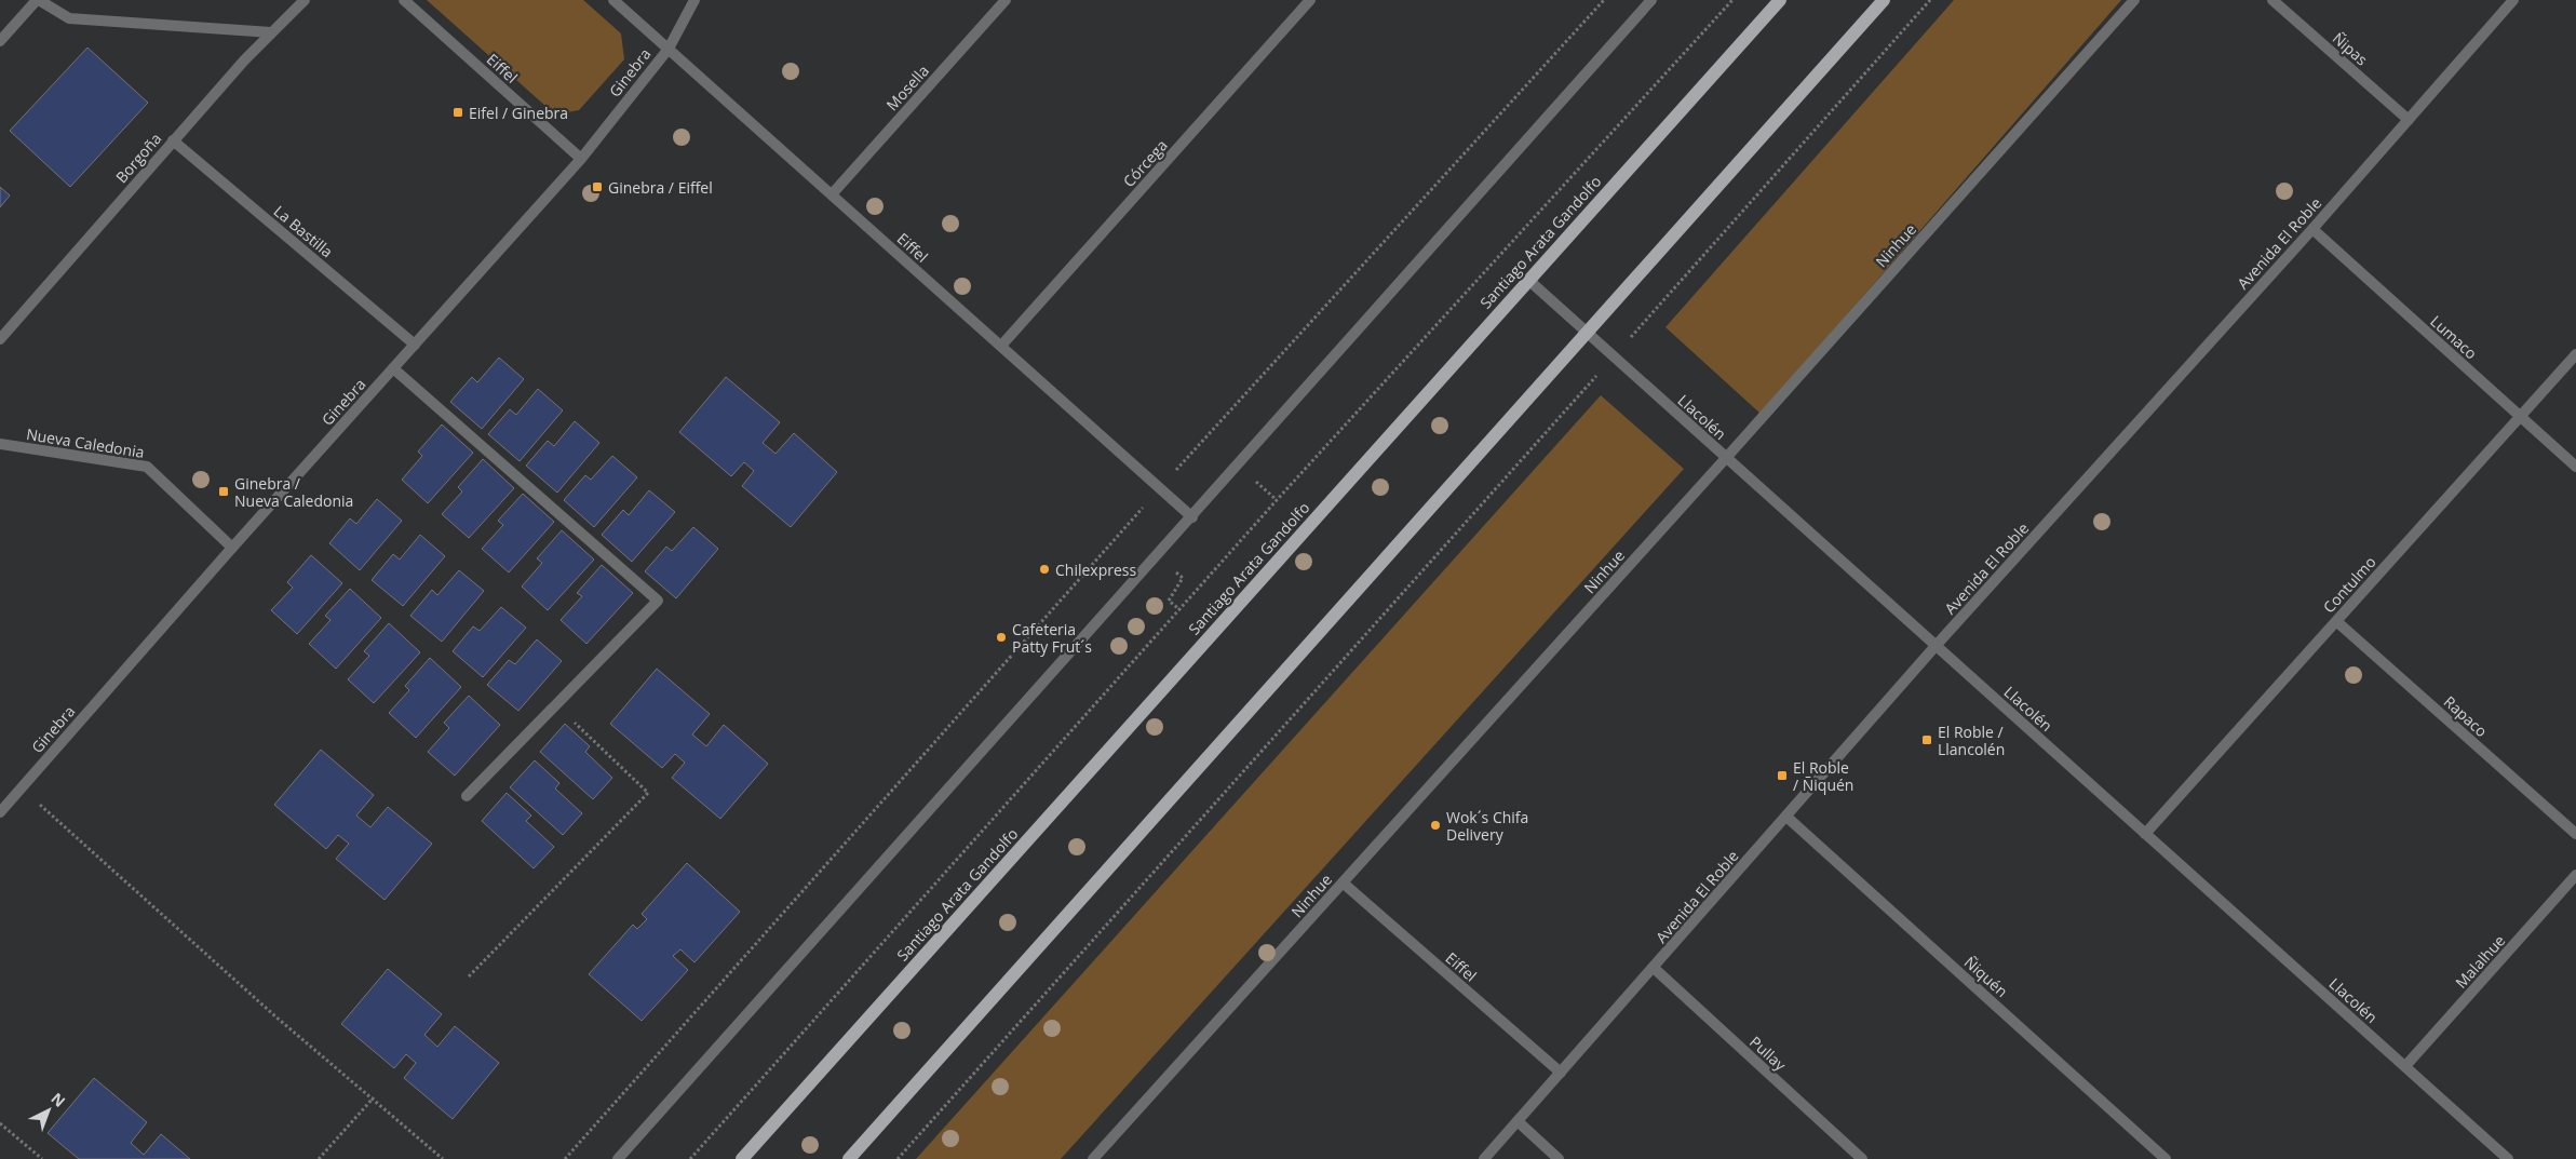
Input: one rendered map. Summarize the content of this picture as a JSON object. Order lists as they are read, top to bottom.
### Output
{
  "streets": {
    "main road": ["Santiago Arata Gandolfo"],
    "street": [
      "Ñipas",
      "Eiffel",
      "Ginebra",
      "Mosella",
      "Borgoña",
      "Córcega",
      "La Bastilla",
      "Avenida El Roble",
      "Ninhue",
      "Lumaco",
      "Llacolén",
      "Nueva Caledonia",
      "Contulmo",
      "Rapaco",
      "Malalhue",
      "Ñiquén",
      "Pullay"
    ]
  },
  "crossings": [
    ["Ñipas", "Avenida El Roble"],
    ["Eiffel", "Ginebra"],
    ["Eiffel", "Mosella"],
    ["Eiffel", "Córcega"],
    ["Eiffel", "Avenida El Roble"],
    ["Eiffel", "Ninhue"],
    ["Ginebra", "La Bastilla"],
    ["Ginebra", "Nueva Caledonia"],
    ["Borgoña", "La Bastilla"],
    ["Santiago Arata Gandolfo", "Llacolén"],
    ["Avenida El Roble", "Lumaco"],
    ["Avenida El Roble", "Llacolén"],
    ["Avenida El Roble", "Ñiquén"],
    ["Avenida El Roble", "Pullay"],
    ["Ninhue", "Llacolén"],
    ["Lumaco", "Contulmo"],
    ["Llacolén", "Contulmo"],
    ["Llacolén", "Malalhue"],
    ["Contulmo", "Rapaco"]
  ],
  "places": {
    "transit": [
      "Eifel / Ginebra",
      "Ginebra / Eiffel",
      "Ginebra / Nueva Caledonia",
      "El Roble / Llancolén",
      "El Roble / Ñiquén"
    ],
    "other": ["Chilexpress", "Cafeteria Patty Frut´s", "Wok´s Chifa Delivery"]
  },
  "north": "top right"
}
